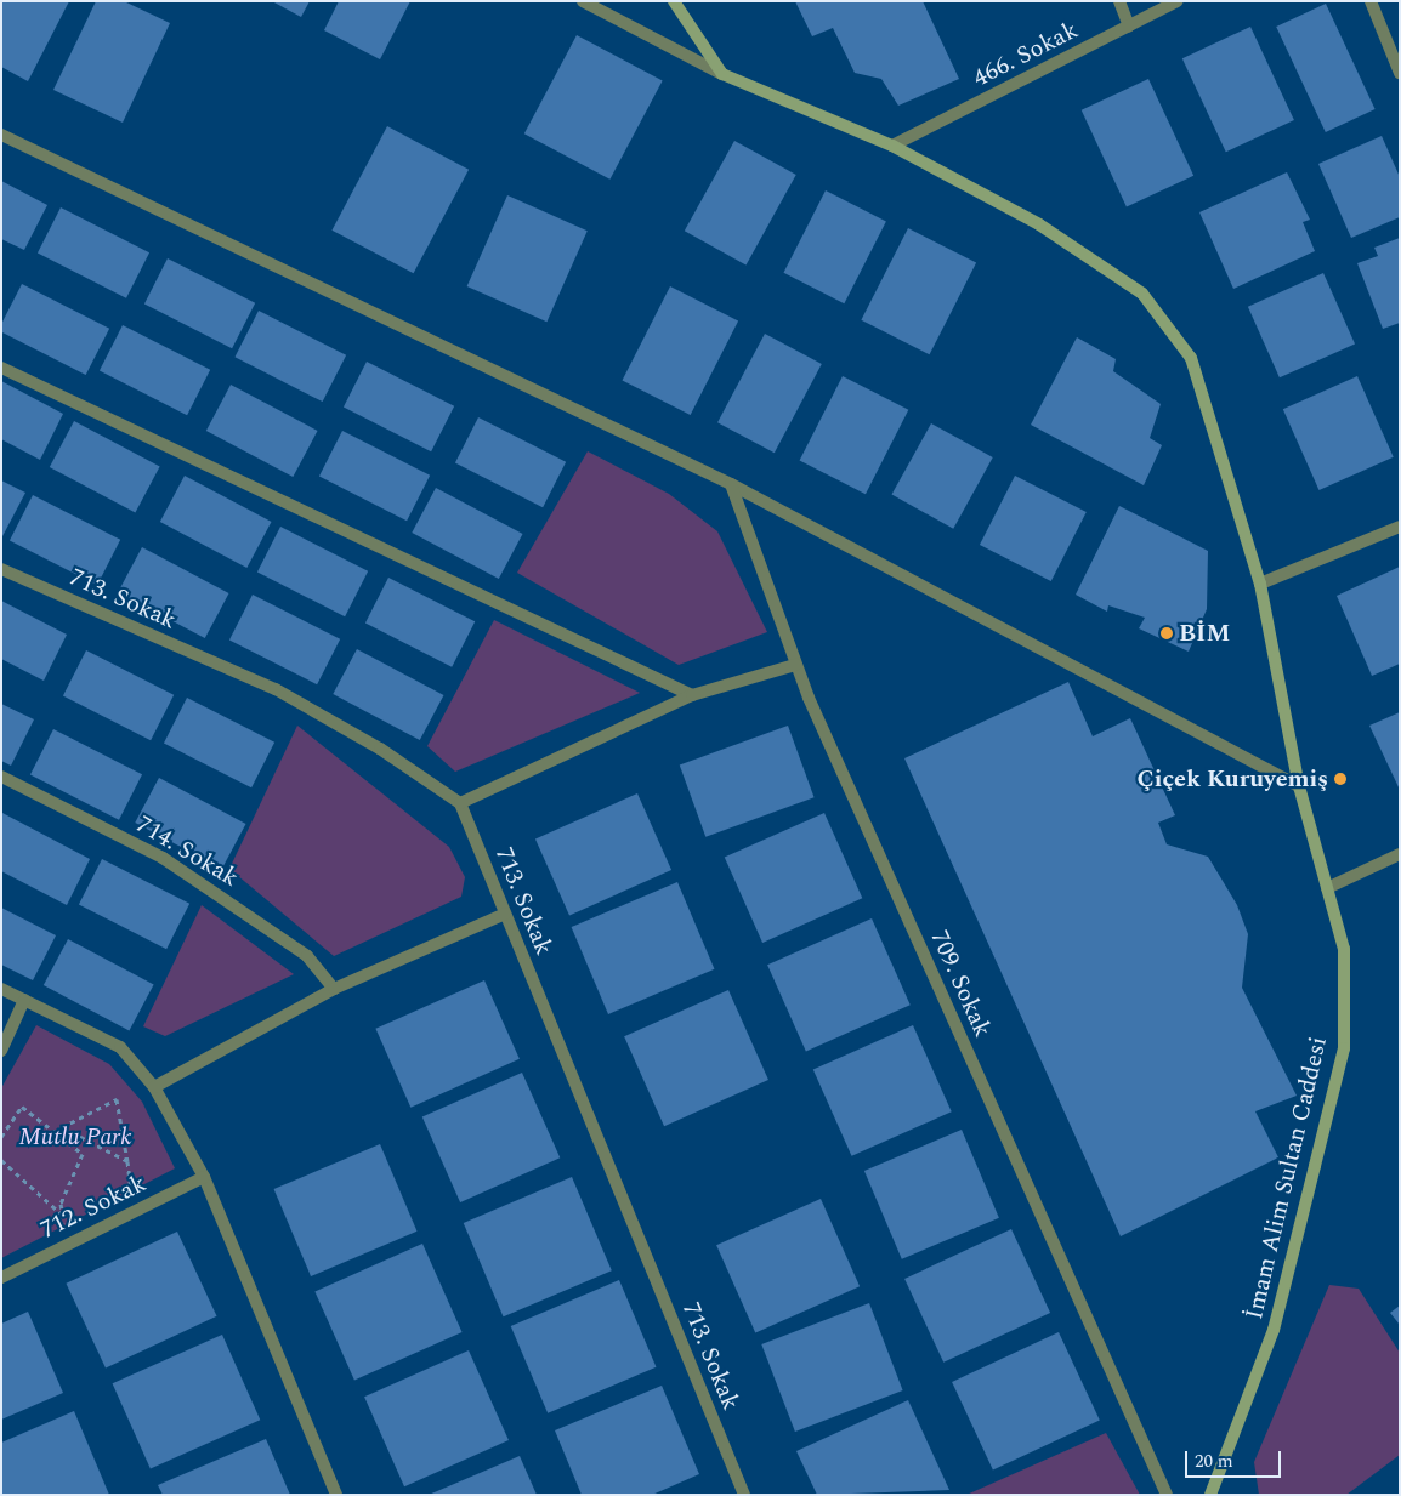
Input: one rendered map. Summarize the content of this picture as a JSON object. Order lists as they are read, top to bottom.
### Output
{
  "streets": {
    "street": [
      "466. Sokak",
      "713. Sokak",
      "714. Sokak",
      "709. Sokak",
      "İmam Alim Sultan Caddesi",
      "712. Sokak"
    ]
  },
  "crossings": [
    ["466. Sokak", "İmam Alim Sultan Caddesi"]
  ],
  "parks": ["Mutlu Park"],
  "places": ["BİM", "Çiçek Kuruyemiş"],
  "scale_bar": "20 m"
}
